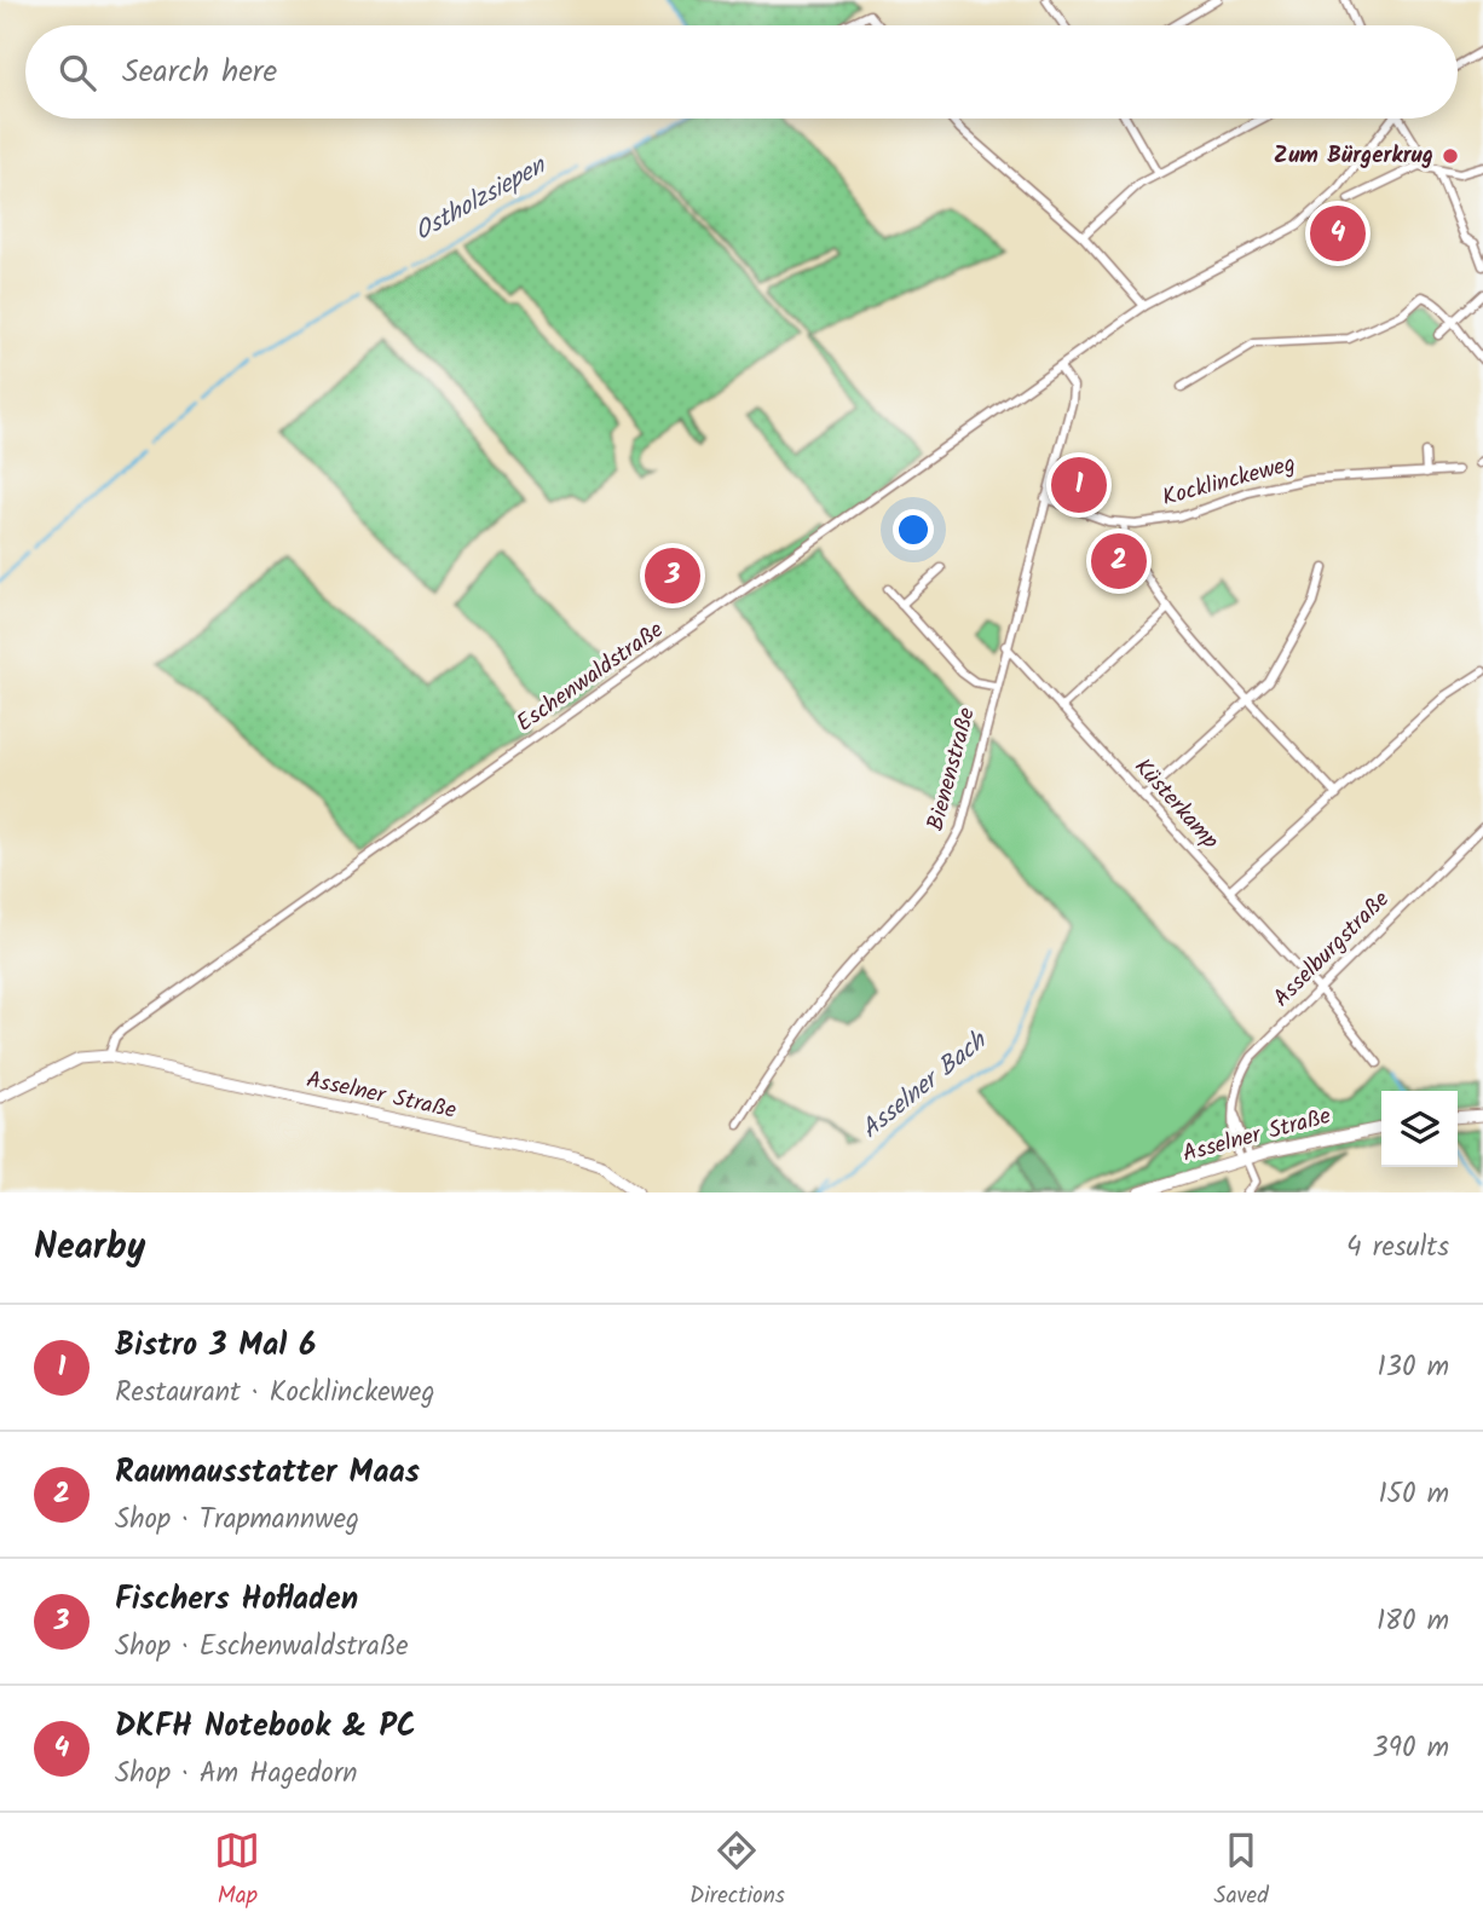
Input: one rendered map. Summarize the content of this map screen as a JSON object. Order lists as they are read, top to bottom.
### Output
{
  "streets": {
    "main road": ["Asselner Straße"],
    "street": [
      "Kocklinckeweg",
      "Eschenwaldstraße",
      "Bienenstraße",
      "Küsterkamp",
      "Asselburgstraße"
    ]
  },
  "crossings": [
    ["Kocklinckeweg", "Bienenstraße"],
    ["Eschenwaldstraße", "Bienenstraße"],
    ["Eschenwaldstraße", "Asselner Straße"],
    ["Bienenstraße", "Küsterkamp"],
    ["Küsterkamp", "Asselburgstraße"],
    ["Asselburgstraße", "Asselner Straße"]
  ],
  "water": ["Ostholzsiepen", "Asselner Bach"],
  "places": ["Zum Bürgerkrug"],
  "page": {
    "search": "Search here",
    "pins": [
      "4",
      "1",
      "2",
      "3"
    ],
    "heading": ["Nearby", "4 results"],
    "list": [
      {
        "mark": "1",
        "name": "Bistro 3 Mal 6",
        "note": "Restaurant · Kocklinckeweg",
        "value": "130 m"
      },
      {
        "mark": "2",
        "name": "Raumausstatter Maas",
        "note": "Shop · Trapmannweg",
        "value": "150 m"
      },
      {
        "mark": "3",
        "name": "Fischers Hofladen",
        "note": "Shop · Eschenwaldstraße",
        "value": "180 m"
      },
      {
        "mark": "4",
        "name": "DKFH Notebook & PC",
        "note": "Shop · Am Hagedorn",
        "value": "390 m"
      }
    ],
    "nav": ["Map", "Directions", "Saved"]
  }
}
